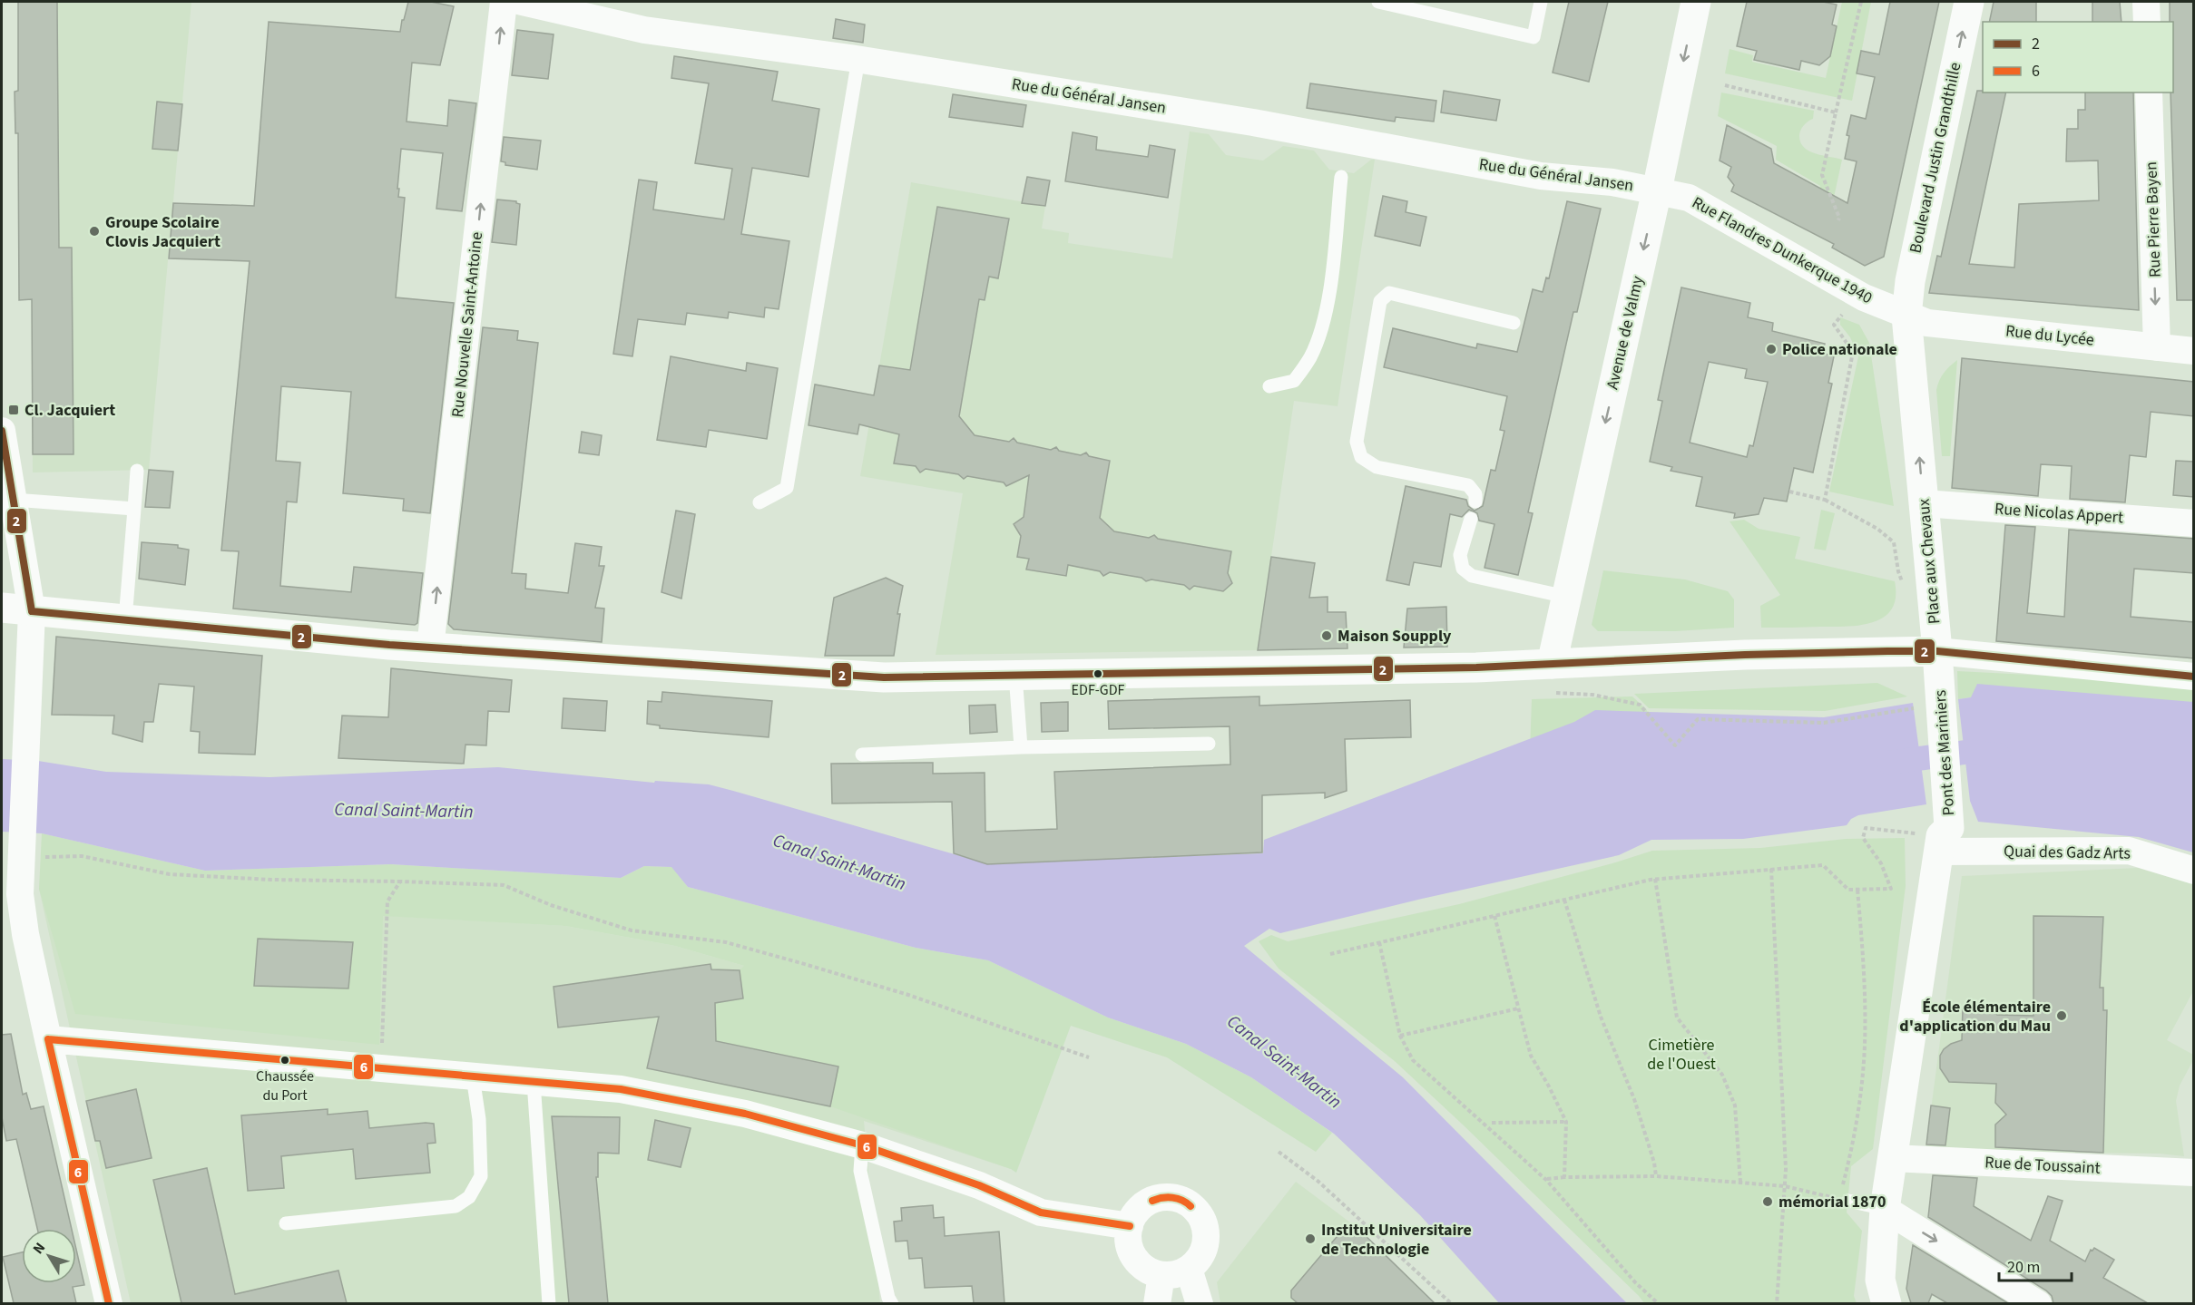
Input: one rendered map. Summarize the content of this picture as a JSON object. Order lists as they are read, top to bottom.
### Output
{
  "streets": {
    "main road": [
      "Boulevard Justin Grandthille",
      "Avenue de Valmy",
      "Place aux Chevaux",
      "Pont des Mariniers"
    ],
    "street": [
      "Rue du Général Jansen",
      "Rue Pierre Bayen",
      "Rue Flandres Dunkerque 1940",
      "Rue Nouvelle Saint-Antoine",
      "Rue du Lycée",
      "Rue Nicolas Appert",
      "Quai des Gadz Arts",
      "Rue de Toussaint"
    ]
  },
  "crossings": [
    ["Rue du Général Jansen", "Rue Flandres Dunkerque 1940"],
    ["Rue du Général Jansen", "Avenue de Valmy"],
    ["Boulevard Justin Grandthille", "Rue Flandres Dunkerque 1940"],
    ["Boulevard Justin Grandthille", "Rue du Lycée"],
    ["Boulevard Justin Grandthille", "Place aux Chevaux"],
    ["Rue Pierre Bayen", "Rue du Lycée"],
    ["Rue Flandres Dunkerque 1940", "Avenue de Valmy"],
    ["Rue Flandres Dunkerque 1940", "Rue du Lycée"],
    ["Rue Flandres Dunkerque 1940", "Place aux Chevaux"],
    ["Rue du Lycée", "Place aux Chevaux"],
    ["Rue Nicolas Appert", "Place aux Chevaux"],
    ["Place aux Chevaux", "Pont des Mariniers"],
    ["Pont des Mariniers", "Quai des Gadz Arts"],
    ["Pont des Mariniers", "Rue de Toussaint"]
  ],
  "one_way": [
    "Boulevard Justin Grandthille",
    "Rue Pierre Bayen",
    "Rue Nouvelle Saint-Antoine",
    "Avenue de Valmy",
    "Place aux Chevaux"
  ],
  "water": ["Canal Saint-Martin"],
  "parks": ["Cimetière de l'Ouest"],
  "places": {
    "other": [
      "Groupe Scolaire Clovis Jacquiert",
      "Police nationale",
      "Maison Soupply",
      "EDF-GDF",
      "École élémentaire d'application du Mau",
      "Chaussée du Port",
      "mémorial 1870",
      "Institut Universitaire de Technologie"
    ],
    "transit": ["Cl. Jacquiert"]
  },
  "lines": ["transit line 2", "transit line 6"],
  "legend": ["2", "6"],
  "scale_bar": "20 m",
  "north": "top left"
}
